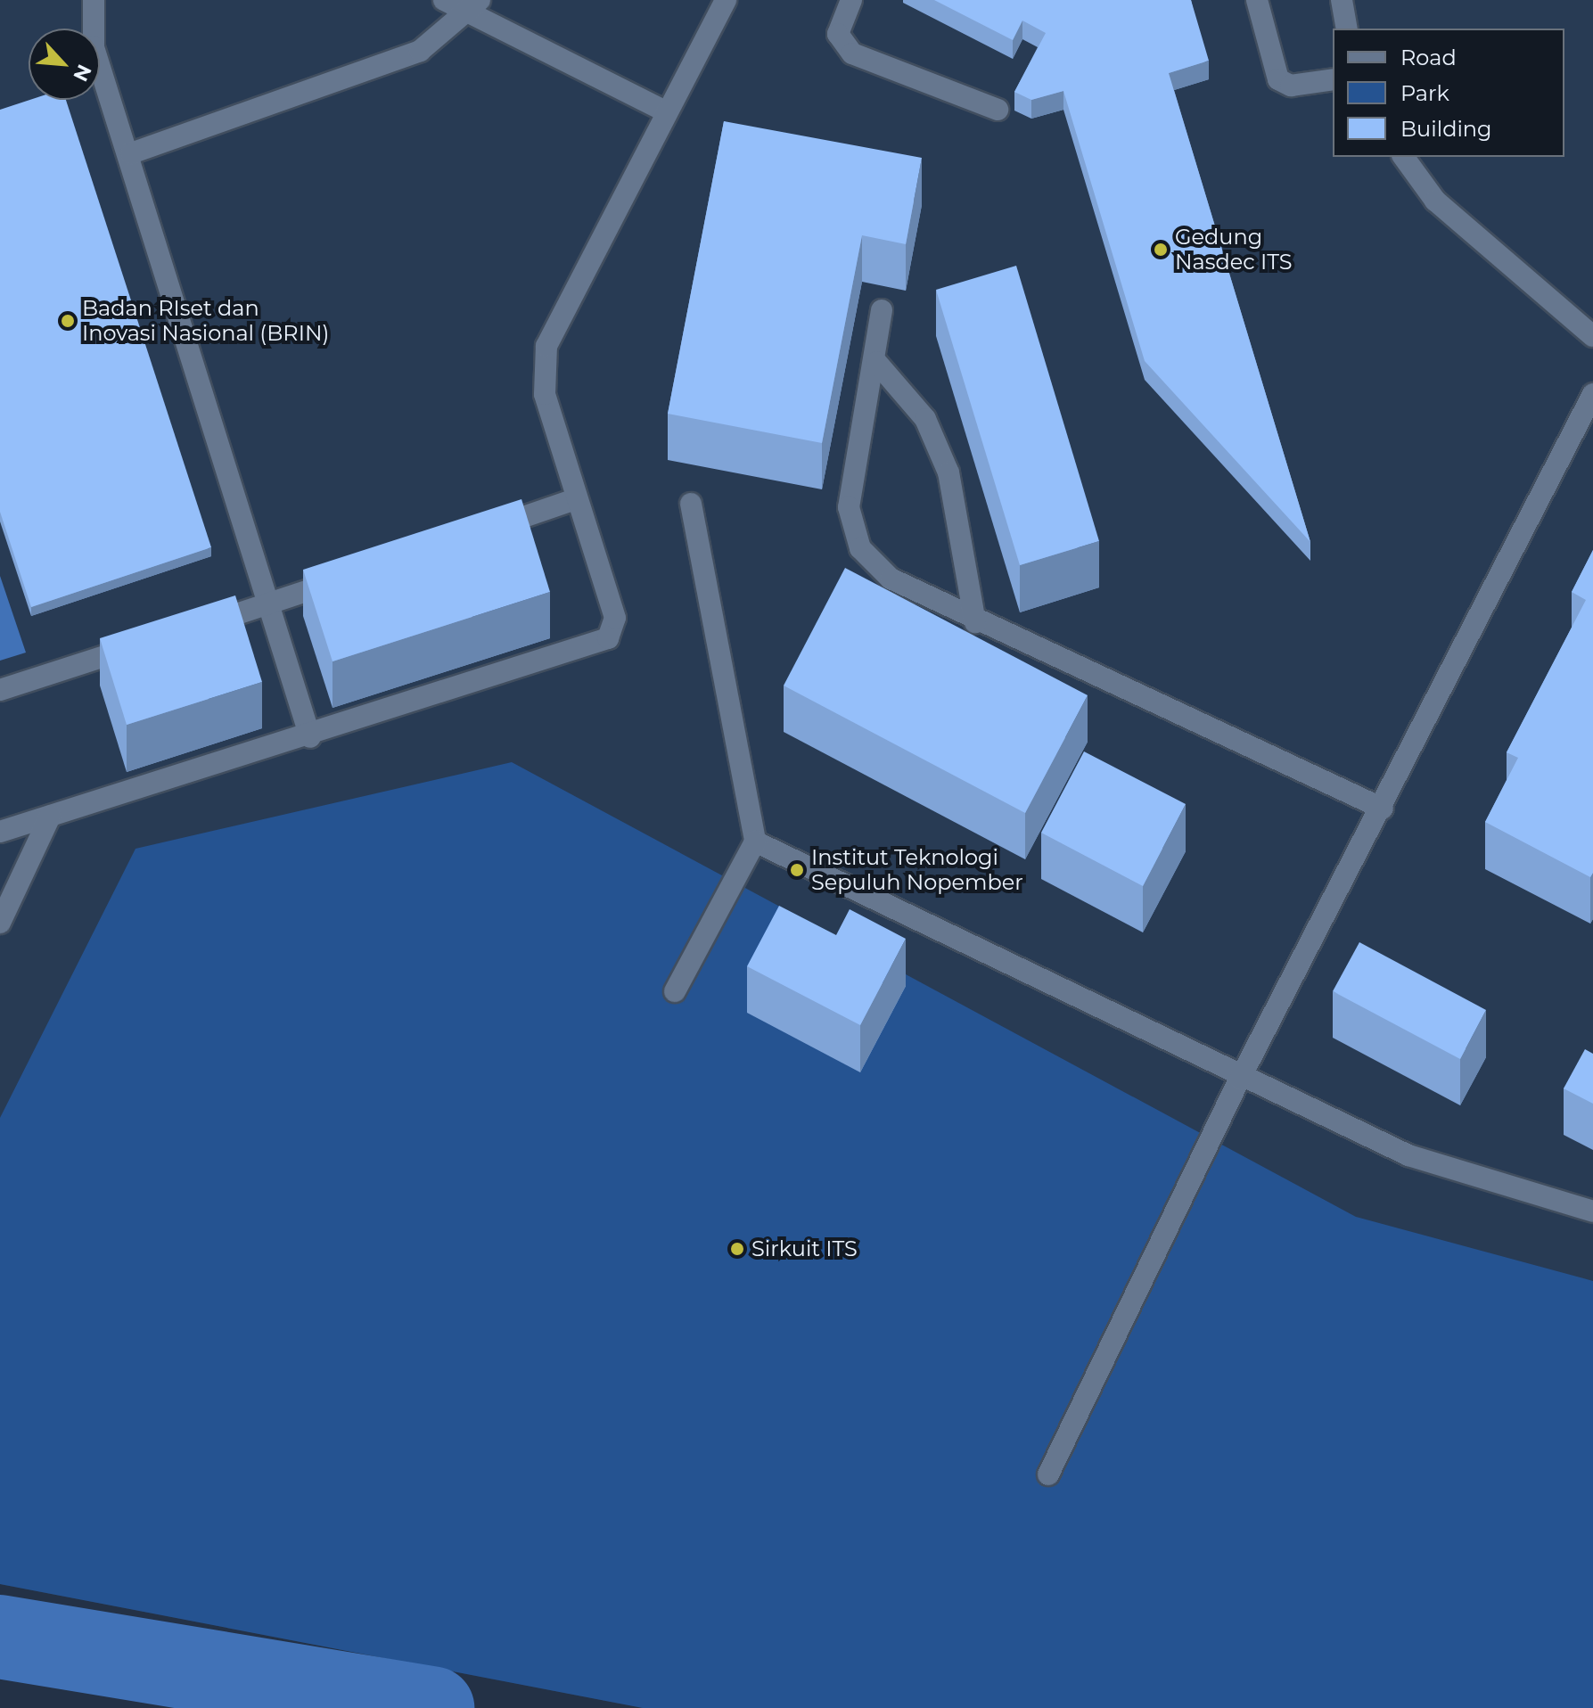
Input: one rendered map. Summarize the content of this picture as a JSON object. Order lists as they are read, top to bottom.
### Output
{
  "places": [
    "Gedung Nasdec ITS",
    "Badan RIset dan Inovasi Nasional (BRIN)",
    "Institut Teknologi Sepuluh Nopember",
    "Sirkuit ITS"
  ],
  "legend": ["Road", "Park", "Building"],
  "north": "bottom right"
}
